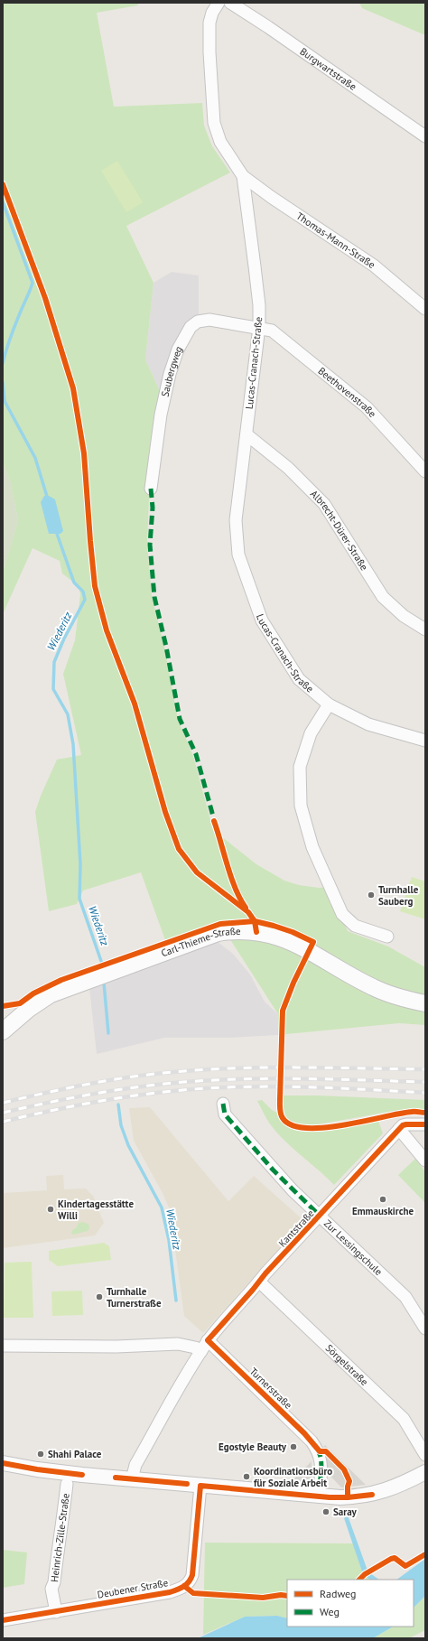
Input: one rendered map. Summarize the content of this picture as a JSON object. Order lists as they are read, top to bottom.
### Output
{
  "streets": {
    "main road": ["Carl-Thieme-Straße"],
    "street": [
      "Burgwartstraße",
      "Thomas-Mann-Straße",
      "Lucas-Cranach-Straße",
      "Saubergweg",
      "Beethovenstraße",
      "Albrecht-Dürer-Straße",
      "Kantstraße",
      "Zur Lessingschule",
      "Sörgelstraße",
      "Turnerstraße",
      "Heinrich-Zille-Straße",
      "Deubener Straße"
    ]
  },
  "crossings": [
    ["Thomas-Mann-Straße", "Lucas-Cranach-Straße"],
    ["Lucas-Cranach-Straße", "Saubergweg"],
    ["Lucas-Cranach-Straße", "Beethovenstraße"],
    ["Lucas-Cranach-Straße", "Albrecht-Dürer-Straße"],
    ["Saubergweg", "Beethovenstraße"],
    ["Kantstraße", "Zur Lessingschule"],
    ["Kantstraße", "Sörgelstraße"],
    ["Kantstraße", "Turnerstraße"],
    ["Heinrich-Zille-Straße", "Deubener Straße"]
  ],
  "water": ["Wiederitz"],
  "places": [
    "Turnhalle Sauberg",
    "Emmauskirche",
    "Kindertagesstätte Willi",
    "Turnhalle Turnerstraße",
    "Egostyle Beauty",
    "Shahi Palace",
    "Koordinationsbüro für Soziale Arbeit",
    "Saray"
  ],
  "legend": ["Radweg", "Weg"]
}
